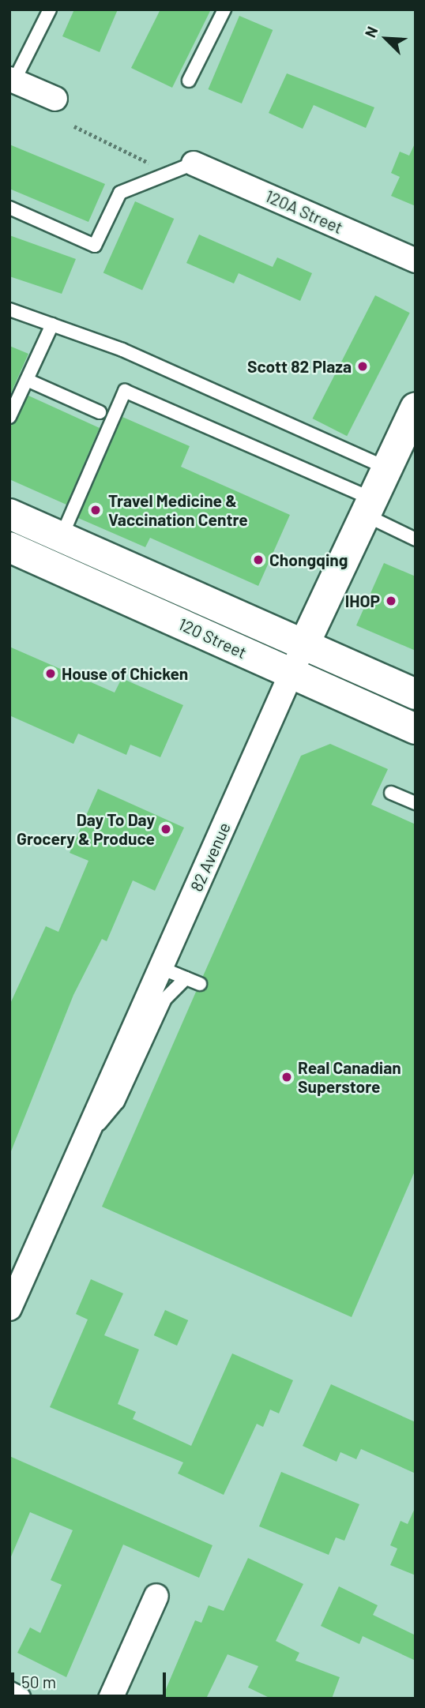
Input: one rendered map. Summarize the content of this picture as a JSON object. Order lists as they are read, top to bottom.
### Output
{
  "streets": {
    "main road": ["120 Street", "82 Avenue"],
    "street": ["120A Street"]
  },
  "crossings": [
    ["120 Street", "82 Avenue"]
  ],
  "places": [
    "Scott 82 Plaza",
    "Travel Medicine & Vaccination Centre",
    "Chongqing",
    "IHOP",
    "House of Chicken",
    "Day To Day Grocery & Produce",
    "Real Canadian Superstore"
  ],
  "scale_bar": "50 m",
  "north": "top left"
}
